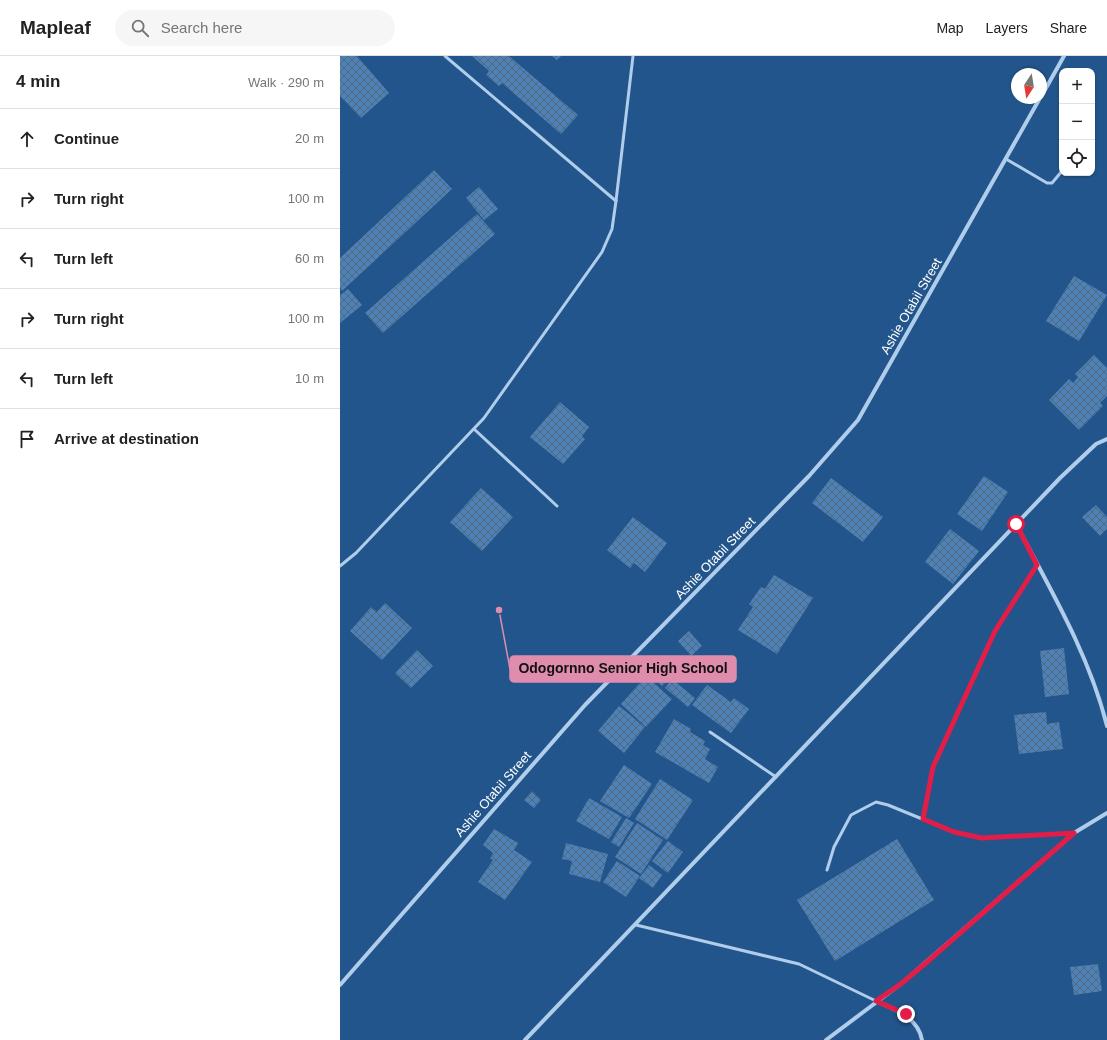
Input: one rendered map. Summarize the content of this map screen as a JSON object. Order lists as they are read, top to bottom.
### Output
{
  "streets": {
    "street": ["Ashie Otabil Street"]
  },
  "places": ["Odogornno Senior High School"],
  "north": "bottom",
  "page": {
    "header": "Mapleaf",
    "search": "Search here",
    "nav": ["Map", "Layers", "Share"],
    "heading": ["4 min", "Walk · 290 m"],
    "map_buttons": ["+", "−"],
    "list": [
      ["Continue", "20 m"],
      ["Turn right", "100 m"],
      ["Turn left", "60 m"],
      ["Turn right", "100 m"],
      ["Turn left", "10 m"],
      "Arrive at destination"
    ]
  }
}
